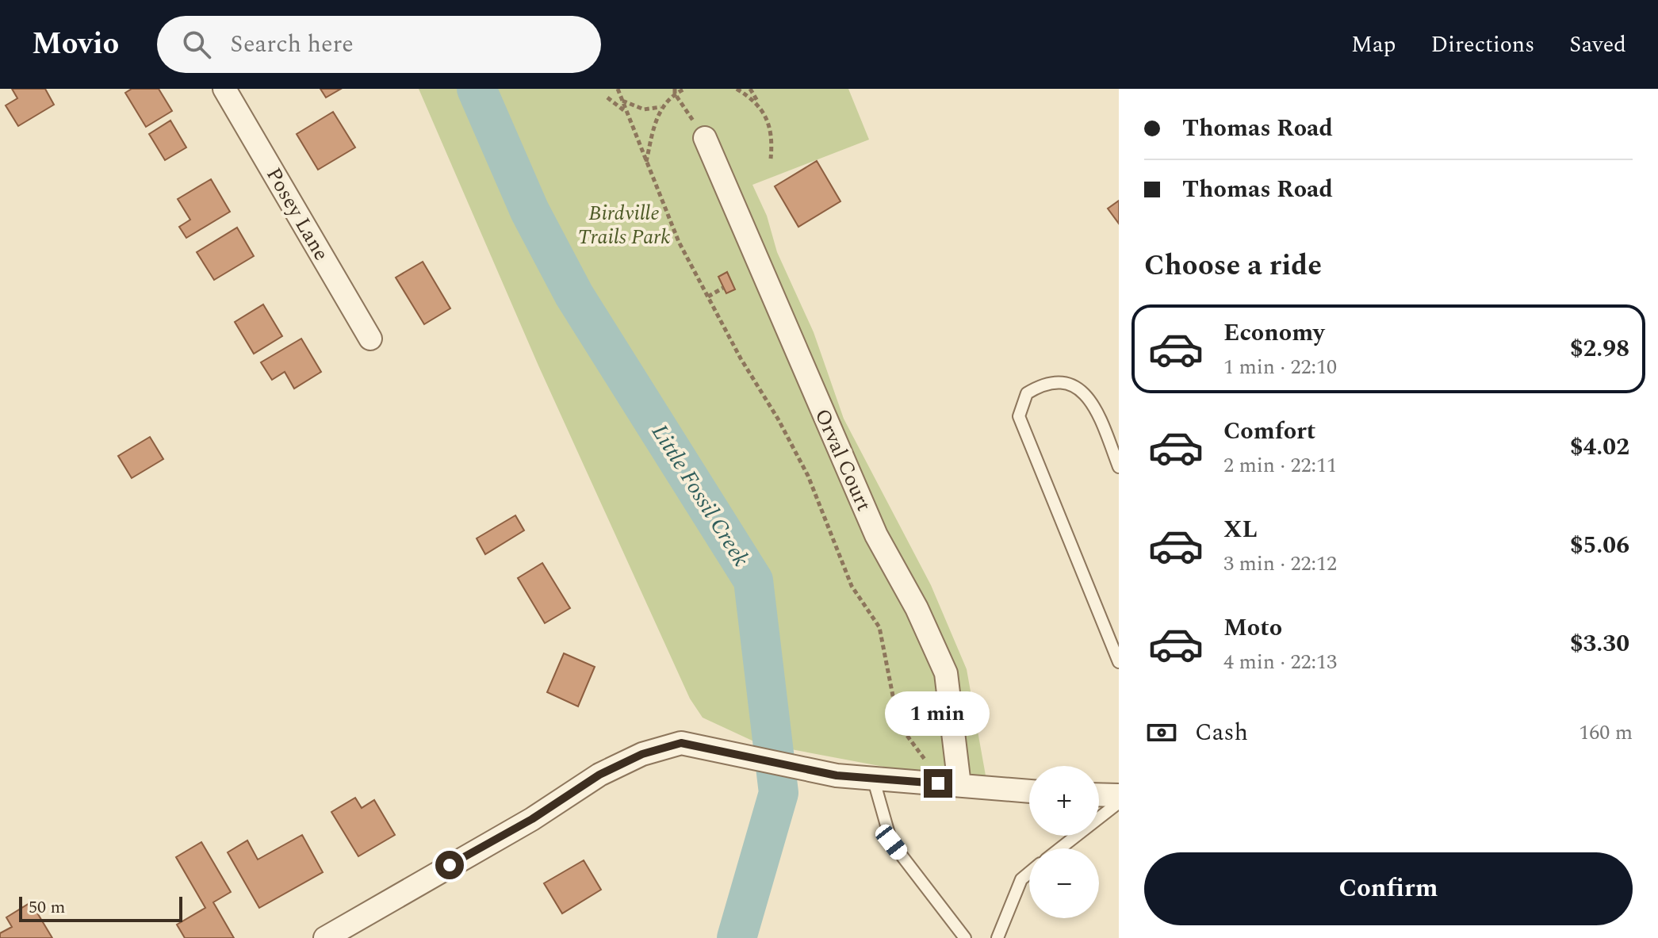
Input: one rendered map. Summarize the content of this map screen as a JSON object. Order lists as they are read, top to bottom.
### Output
{
  "streets": {
    "street": ["Posey Lane", "Orval Court"]
  },
  "water": ["Little Fossil Creek"],
  "parks": ["Birdville Trails Park"],
  "scale_bar": "50 m",
  "page": {
    "header": "Movio",
    "search": "Search here",
    "nav": ["Map", "Directions", "Saved"],
    "banner": ["Thomas Road", "Thomas Road"],
    "heading": "Choose a ride",
    "list": [
      {
        "name": "Economy",
        "note": "1 min · 22:10",
        "value": "$2.98"
      },
      {
        "name": "Comfort",
        "note": "2 min · 22:11",
        "value": "$4.02"
      },
      {
        "name": "XL",
        "note": "3 min · 22:12",
        "value": "$5.06"
      },
      {
        "name": "Moto",
        "note": "4 min · 22:13",
        "value": "$3.30"
      }
    ],
    "bubble": "1 min",
    "pay": ["Cash", "160 m"],
    "map_buttons": ["+", "−"],
    "buttons": "Confirm",
    "scale": "50 m"
  }
}
